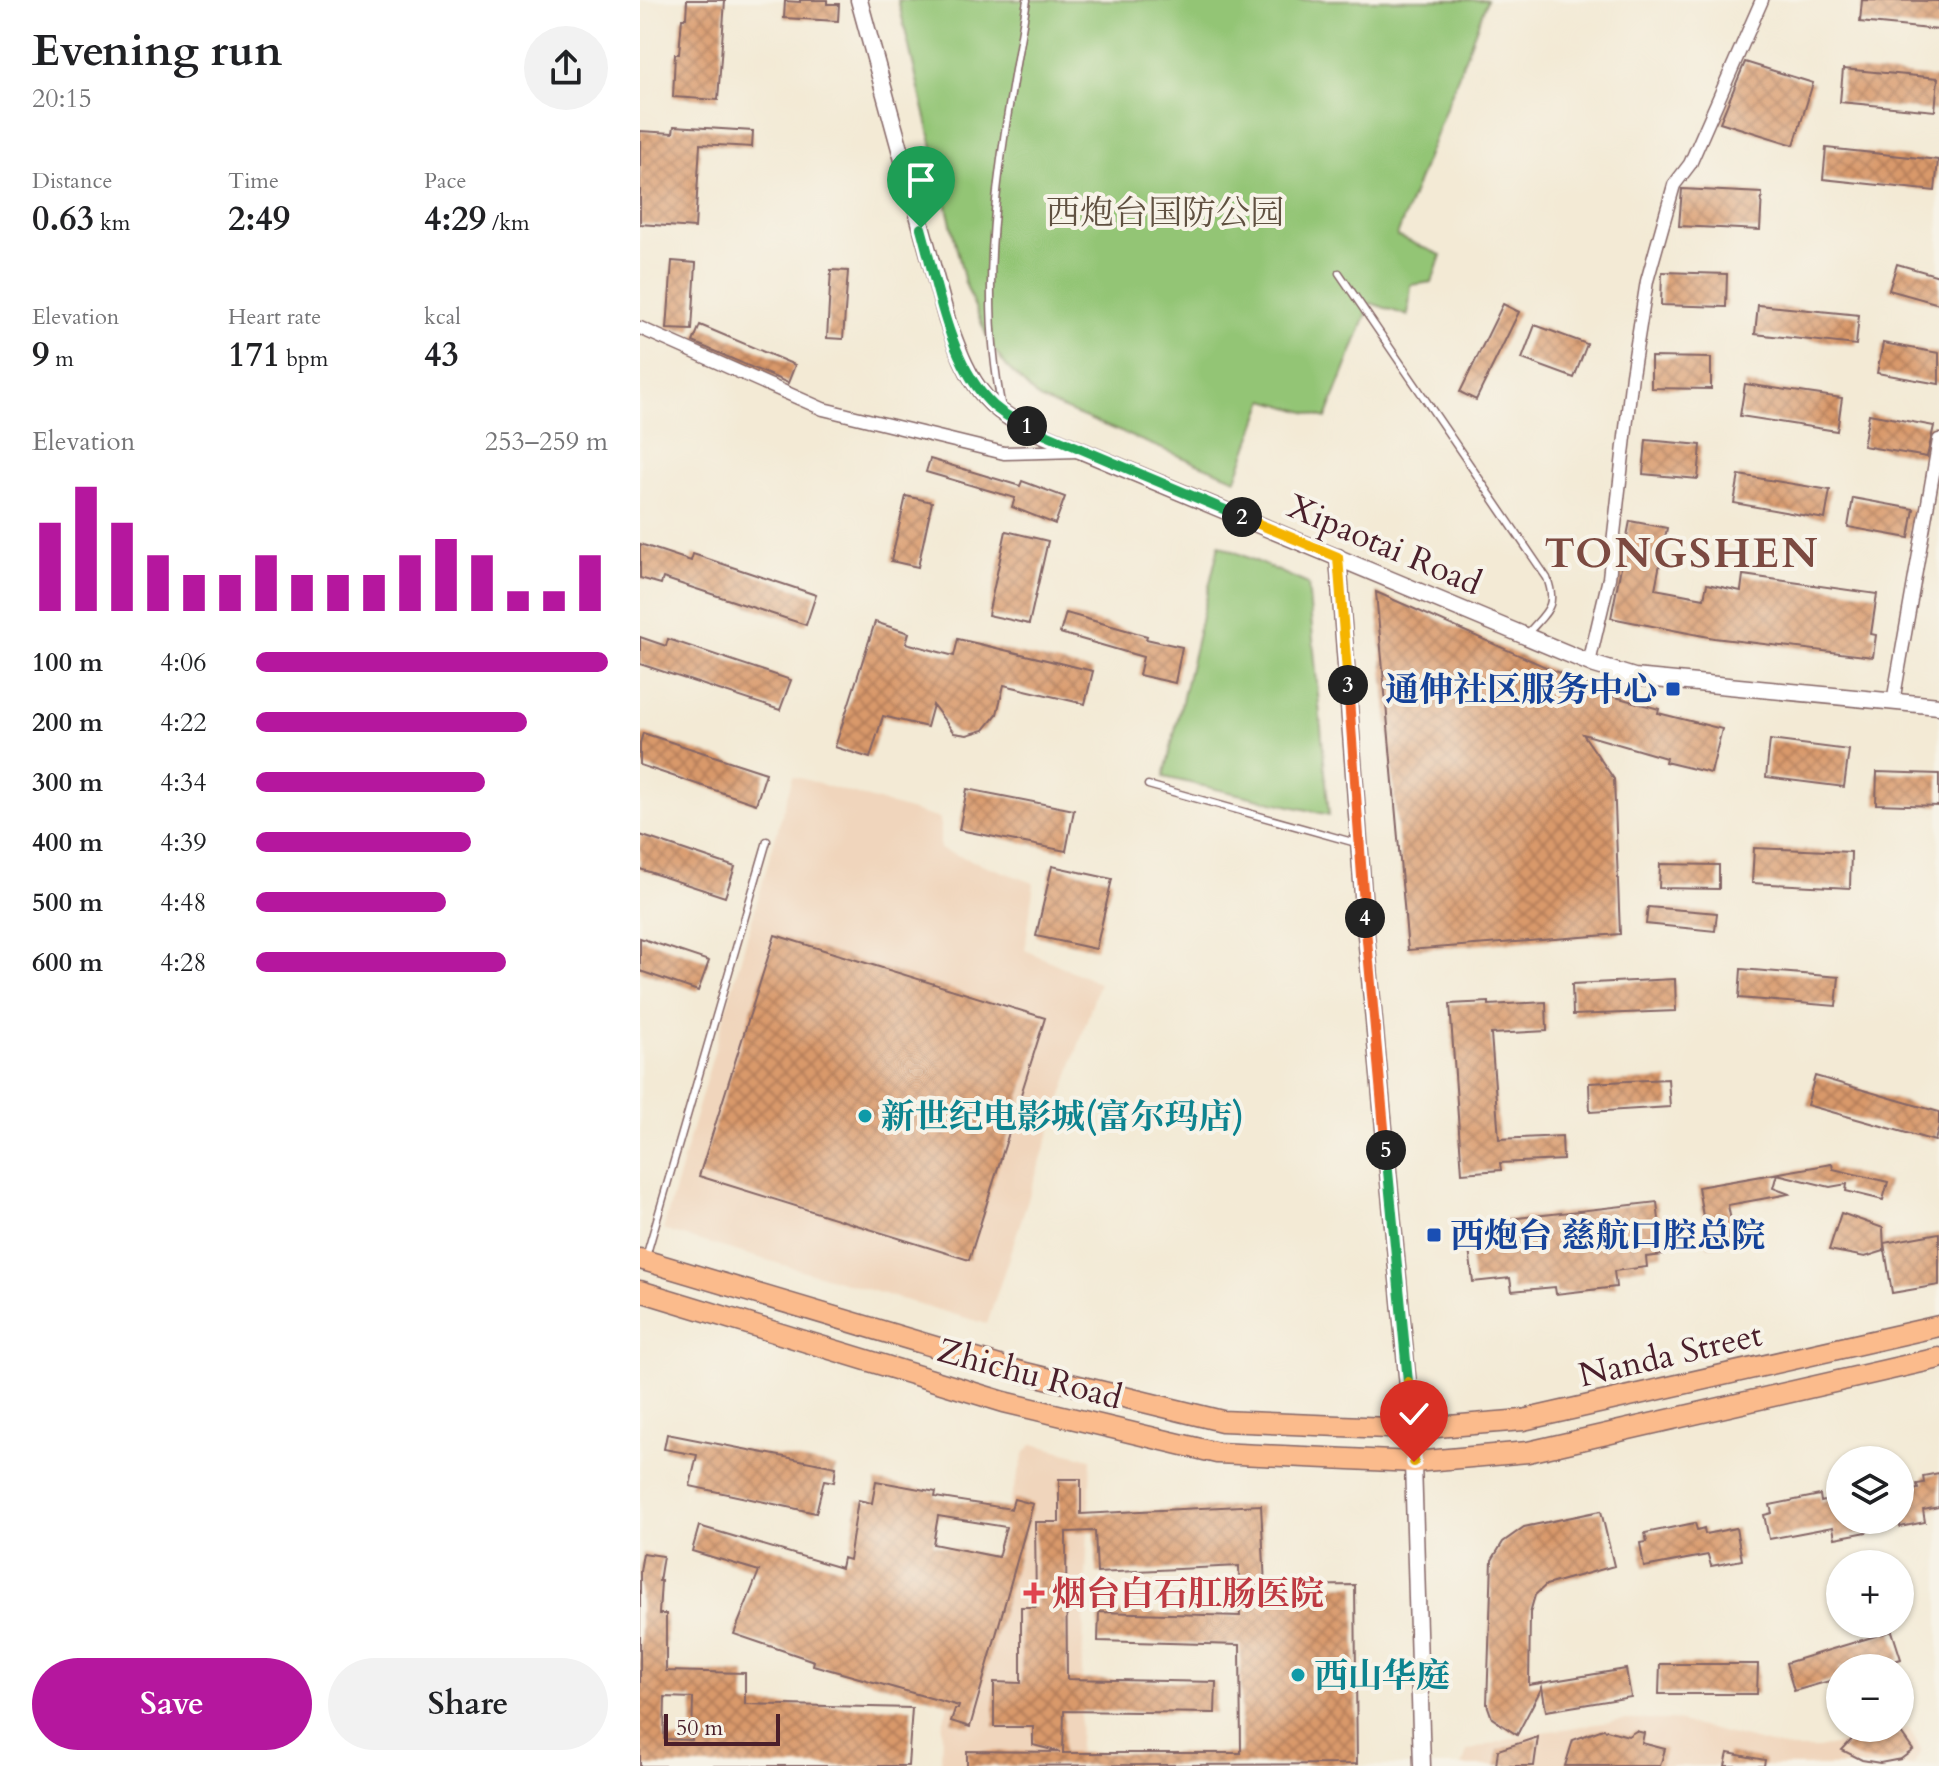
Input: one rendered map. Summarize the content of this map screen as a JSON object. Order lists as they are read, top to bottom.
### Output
{
  "streets": {
    "main road": ["Nanda Street", "Zhichu Road"],
    "street": ["Xipaotai Road"]
  },
  "crossings": [
    ["Nanda Street", "Zhichu Road"]
  ],
  "districts": ["TONGSHEN"],
  "parks": ["西炮台国防公园"],
  "places": {
    "transit": ["通伸社区服务中心", "西炮台 慈航口腔总院"],
    "other": ["新世纪电影城(富尔玛店)", "西山华庭"],
    "health": ["烟台白石肛肠医院"]
  },
  "scale_bar": "50 m",
  "page": {
    "heading": ["Evening run", "20:15"],
    "stats": [
      ["Distance", "0.63 km"],
      ["Time", "2:49"],
      ["Pace", "4:29 /km"],
      ["Elevation", "9 m"],
      ["Heart rate", "171 bpm"],
      ["kcal", "43"]
    ],
    "pins": [
      "1",
      "2",
      "3",
      "4",
      "5"
    ],
    "chart": ["Elevation", "253–259 m"],
    "list": [
      {
        "name": "100 m",
        "note": "4:06"
      },
      {
        "name": "200 m",
        "note": "4:22"
      },
      {
        "name": "300 m",
        "note": "4:34"
      },
      {
        "name": "400 m",
        "note": "4:39"
      },
      {
        "name": "500 m",
        "note": "4:48"
      },
      {
        "name": "600 m",
        "note": "4:28"
      }
    ],
    "map_buttons": ["+", "−"],
    "buttons": ["Save", "Share"],
    "scale": "50 m"
  }
}
